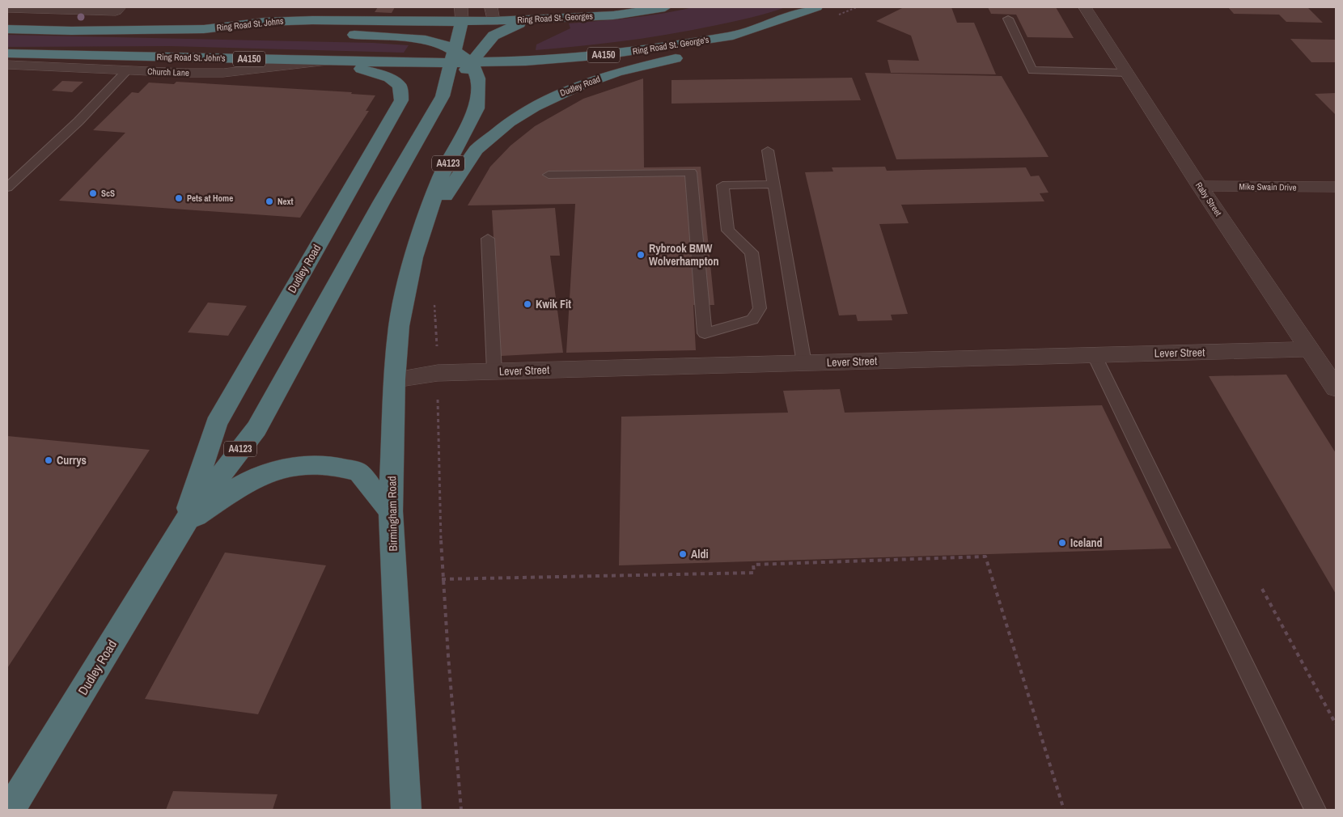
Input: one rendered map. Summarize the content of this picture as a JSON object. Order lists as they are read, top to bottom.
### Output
{
  "streets": {
    "highway": [
      "Ring Road St. Georges",
      "Ring Road St. Johns",
      "Ring Road St. George's",
      "A4150",
      "Ring Road St. John's",
      "Dudley Road",
      "A4123",
      "Birmingham Road"
    ],
    "street": [
      "Church Lane",
      "Mike Swain Drive",
      "Raby Street",
      "Lever Street"
    ]
  },
  "crossings": [
    ["Ring Road St. Georges", "Ring Road St. Johns"],
    ["Ring Road St. Georges", "Dudley Road"],
    ["Ring Road St. Johns", "Dudley Road"],
    ["Ring Road St. George's", "Ring Road St. John's"],
    ["Ring Road St. George's", "Dudley Road"],
    ["Ring Road St. George's", "A4123"],
    ["Ring Road St. John's", "Church Lane"],
    ["Ring Road St. John's", "Dudley Road"],
    ["Ring Road St. John's", "A4123"],
    ["Church Lane", "Dudley Road"],
    ["Dudley Road", "A4123"],
    ["Dudley Road", "Birmingham Road"],
    ["A4123", "Birmingham Road"],
    ["Mike Swain Drive", "Raby Street"],
    ["Raby Street", "Lever Street"],
    ["Lever Street", "Birmingham Road"]
  ],
  "places": [
    "ScS",
    "Pets at Home",
    "Next",
    "Rybrook BMW Wolverhampton",
    "Kwik Fit",
    "Currys",
    "Iceland",
    "Aldi"
  ]
}
